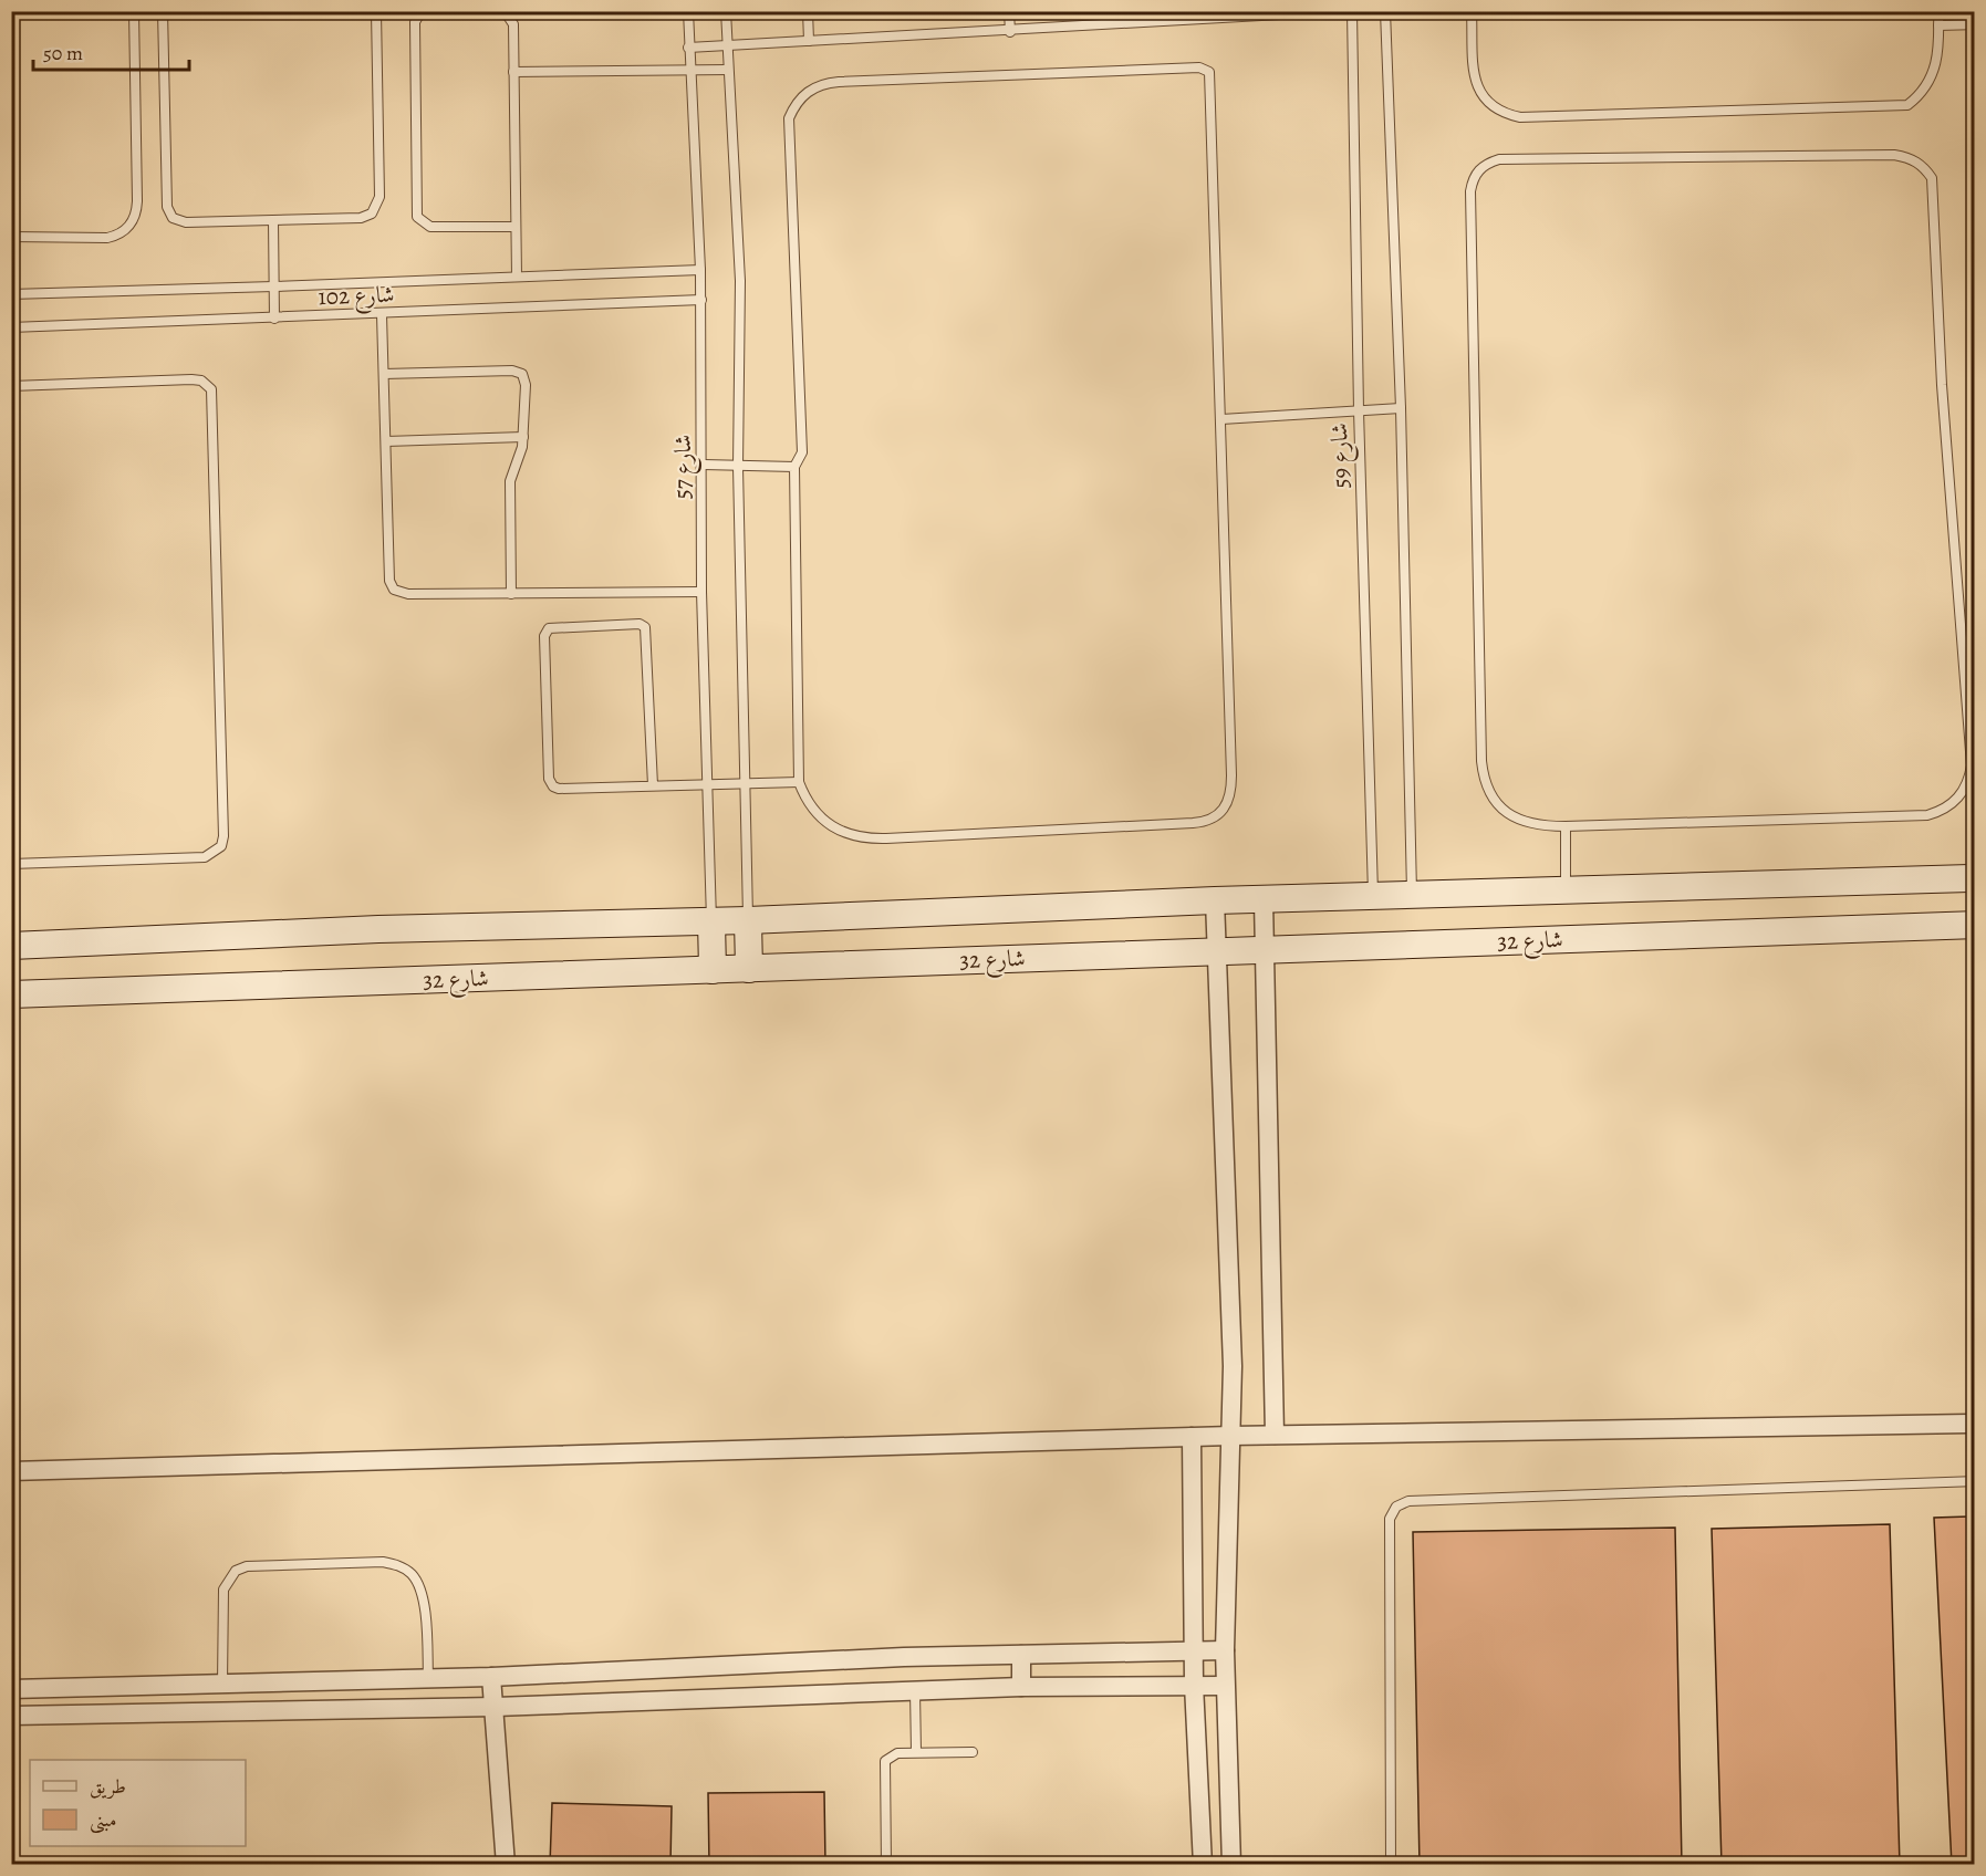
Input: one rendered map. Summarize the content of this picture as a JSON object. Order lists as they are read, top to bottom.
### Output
{
  "streets": {
    "main road": ["شارع 32"],
    "lane": ["شارع 102", "شارع 59", "شارع 57"]
  },
  "crossings": [
    ["شارع 102", "شارع 57"],
    ["شارع 59", "شارع 32"],
    ["شارع 57", "شارع 32"]
  ],
  "legend": ["طريق", "مبنى"],
  "scale_bar": "50 m"
}
